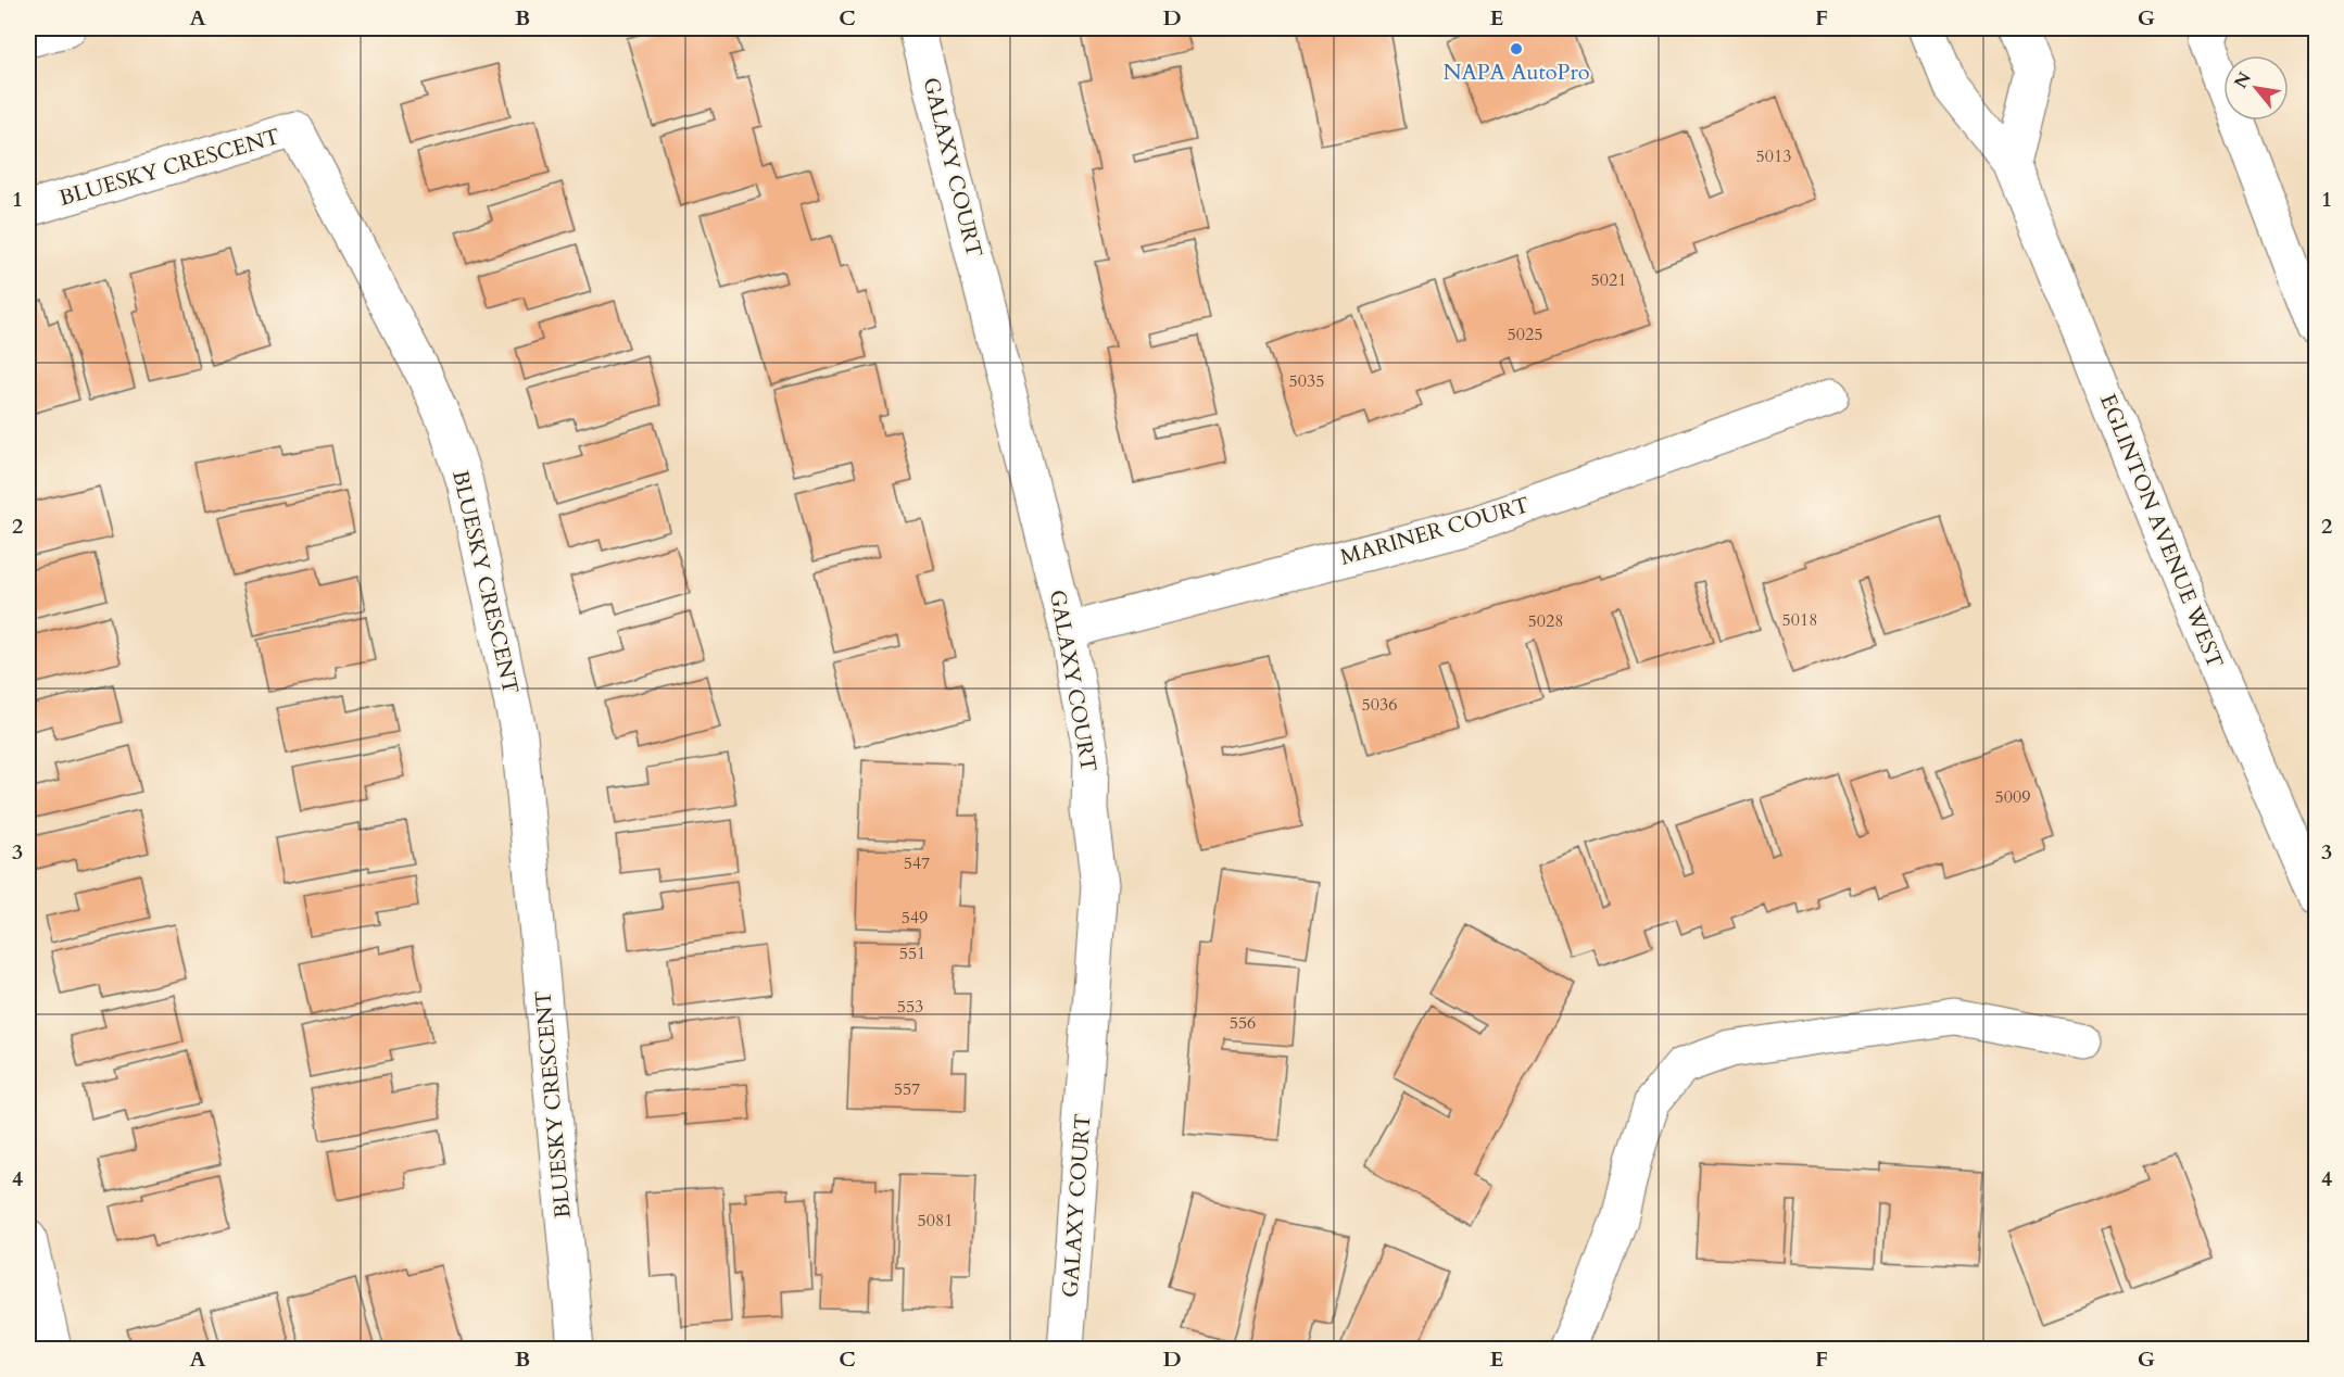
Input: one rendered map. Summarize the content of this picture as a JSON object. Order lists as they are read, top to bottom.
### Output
{
  "streets": {
    "street": [
      "BLUESKY CRESCENT",
      "GALAXY COURT",
      "MARINER COURT",
      "EGLINTON AVENUE WEST"
    ]
  },
  "crossings": [
    ["GALAXY COURT", "MARINER COURT"]
  ],
  "places": ["NAPA AutoPro"],
  "house_numbers": [
    "5013",
    "5021",
    "5025",
    "5035",
    "5018",
    "5028",
    "5036",
    "5009",
    "547",
    "549",
    "551",
    "553",
    "556",
    "557",
    "5081"
  ],
  "north": "top left",
  "grid": {
    "columns": [
      "A",
      "B",
      "C",
      "D",
      "E",
      "F",
      "G"
    ],
    "rows": [
      "1",
      "2",
      "3",
      "4"
    ]
  }
}
